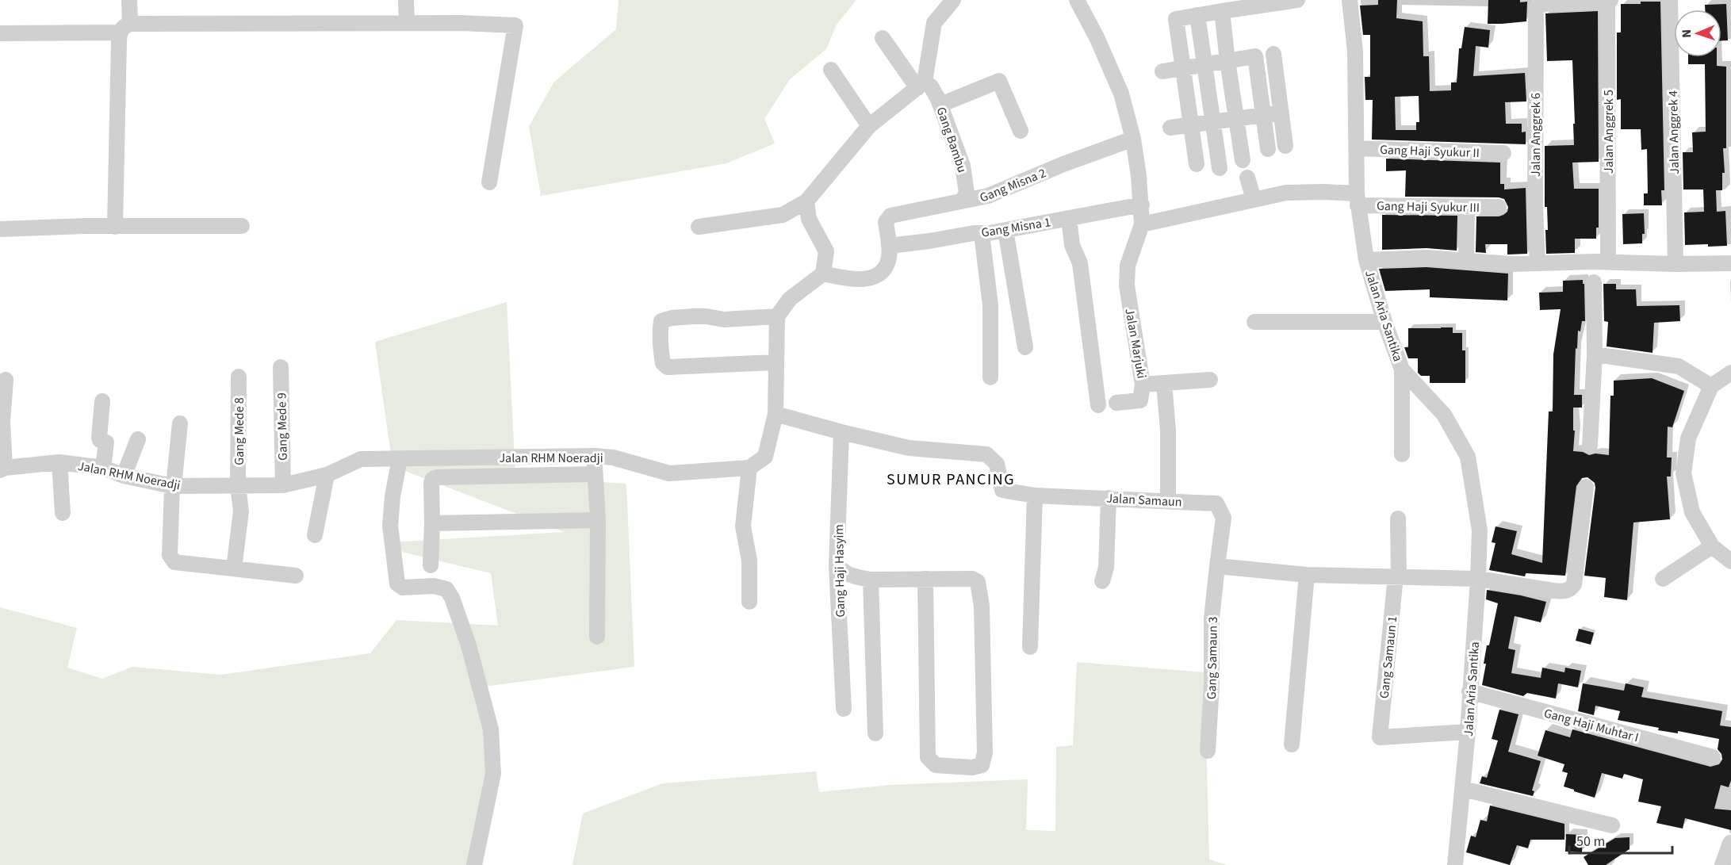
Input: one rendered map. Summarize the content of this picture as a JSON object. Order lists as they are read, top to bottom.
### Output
{
  "streets": {
    "street": [
      "Jalan Anggrek 5",
      "Jalan Anggrek 4",
      "Jalan Anggrek 6",
      "Gang Bambu",
      "Gang Haji Syukur II",
      "Gang Misna 2",
      "Gang Haji Syukur III",
      "Gang Misna 1",
      "Jalan Aria Santika",
      "Jalan Marjuki",
      "Gang Mede 9",
      "Gang Mede 8",
      "Jalan RHM Noeradji",
      "Jalan Samaun",
      "Gang Haji Hasyim",
      "Gang Samaun 1",
      "Gang Samaun 3",
      "Gang Haji Muhtar I"
    ]
  },
  "crossings": [
    ["Jalan Anggrek 5", "Jalan Anggrek 6"],
    ["Gang Bambu", "Gang Misna 2"],
    ["Gang Haji Syukur II", "Jalan Aria Santika"],
    ["Gang Misna 2", "Gang Misna 1"],
    ["Gang Misna 2", "Jalan Marjuki"],
    ["Gang Haji Syukur III", "Jalan Aria Santika"],
    ["Gang Haji Syukur III", "Jalan Marjuki"],
    ["Gang Misna 1", "Jalan Marjuki"],
    ["Jalan Aria Santika", "Gang Samaun 1"],
    ["Jalan Aria Santika", "Gang Haji Muhtar I"],
    ["Jalan Marjuki", "Jalan Samaun"],
    ["Gang Mede 9", "Jalan RHM Noeradji"],
    ["Gang Mede 8", "Jalan RHM Noeradji"],
    ["Jalan Samaun", "Gang Haji Hasyim"],
    ["Jalan Samaun", "Gang Samaun 3"]
  ],
  "districts": ["SUMUR PANCING"],
  "scale_bar": "50 m",
  "north": "left"
}
